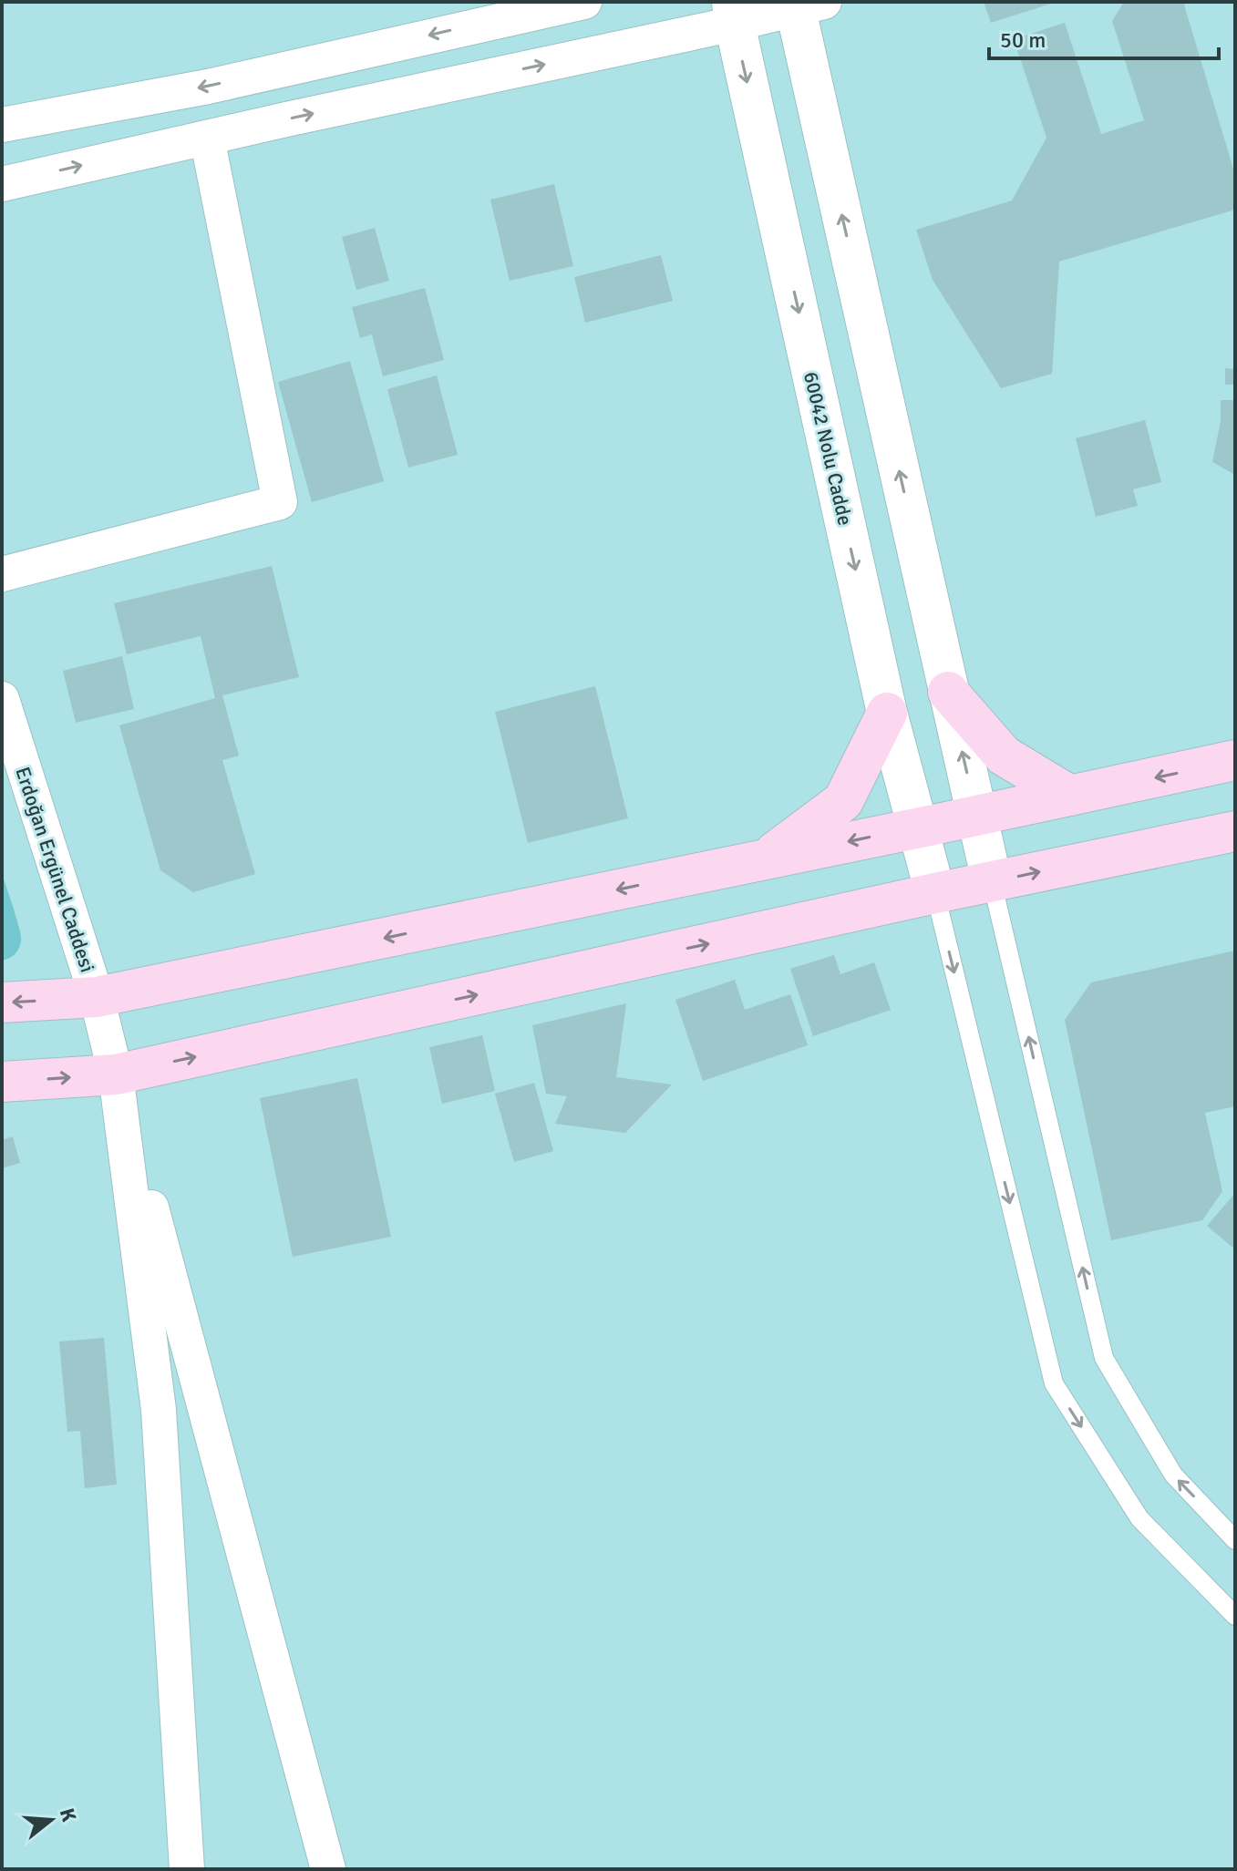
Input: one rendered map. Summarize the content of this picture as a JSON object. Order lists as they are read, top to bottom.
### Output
{
  "streets": {
    "street": ["60042 Nolu Cadde", "Erdoğan Ergünel Caddesi"]
  },
  "scale_bar": "50 m",
  "north": "right"
}
